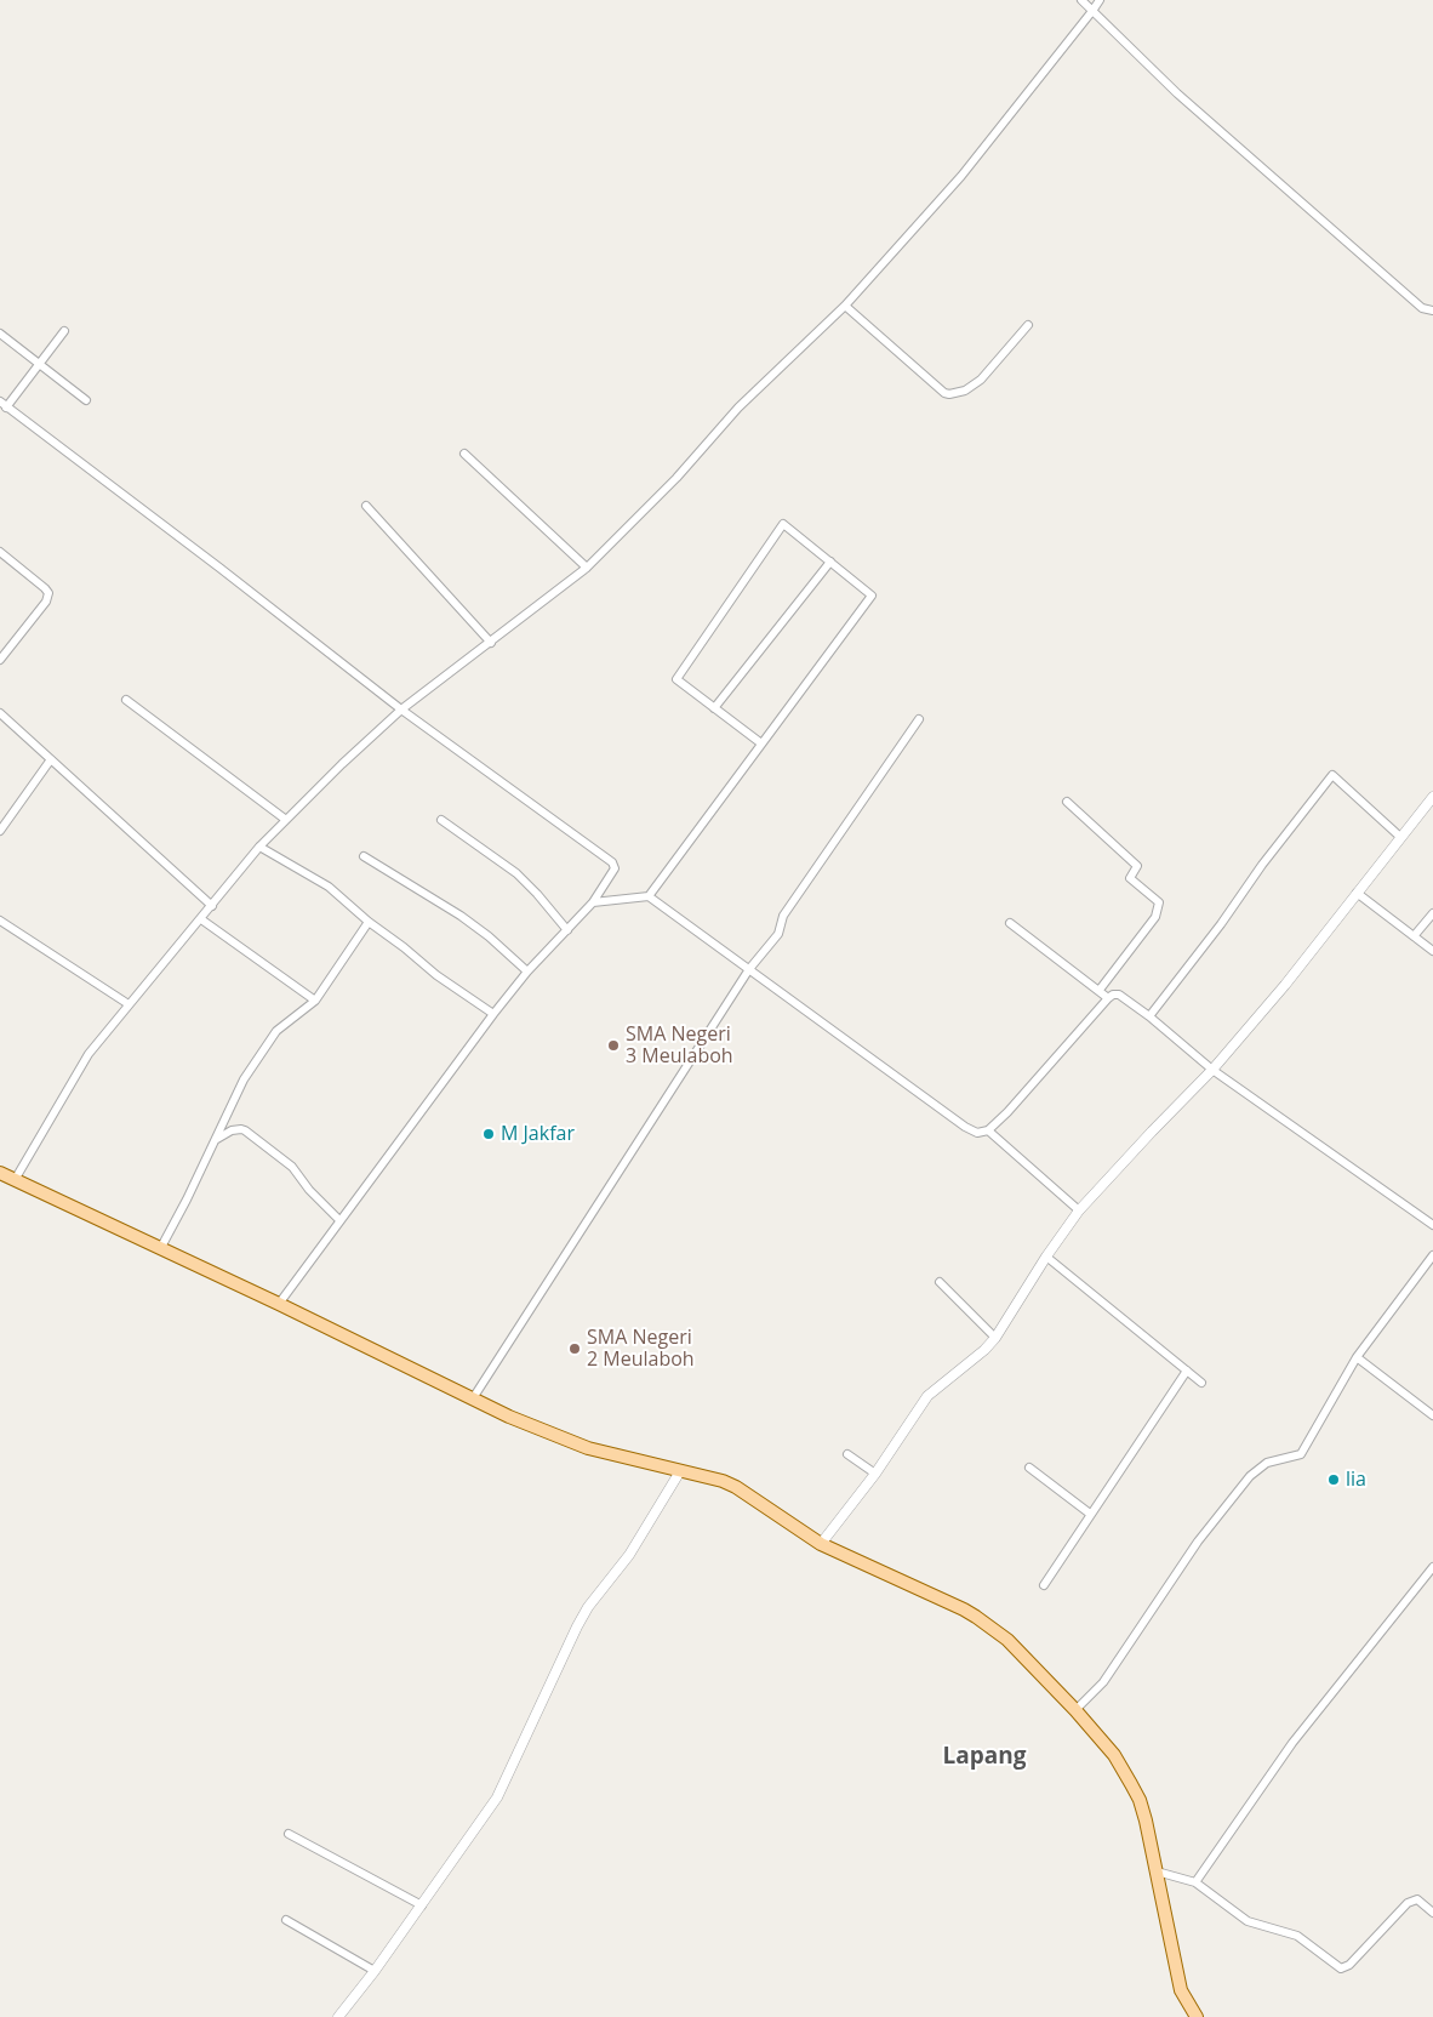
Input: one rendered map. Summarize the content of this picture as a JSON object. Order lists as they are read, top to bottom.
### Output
{
  "districts": ["Lapang"],
  "places": [
    "SMA Negeri 3 Meulaboh",
    "M Jakfar",
    "SMA Negeri 2 Meulaboh",
    "lia"
  ]
}
